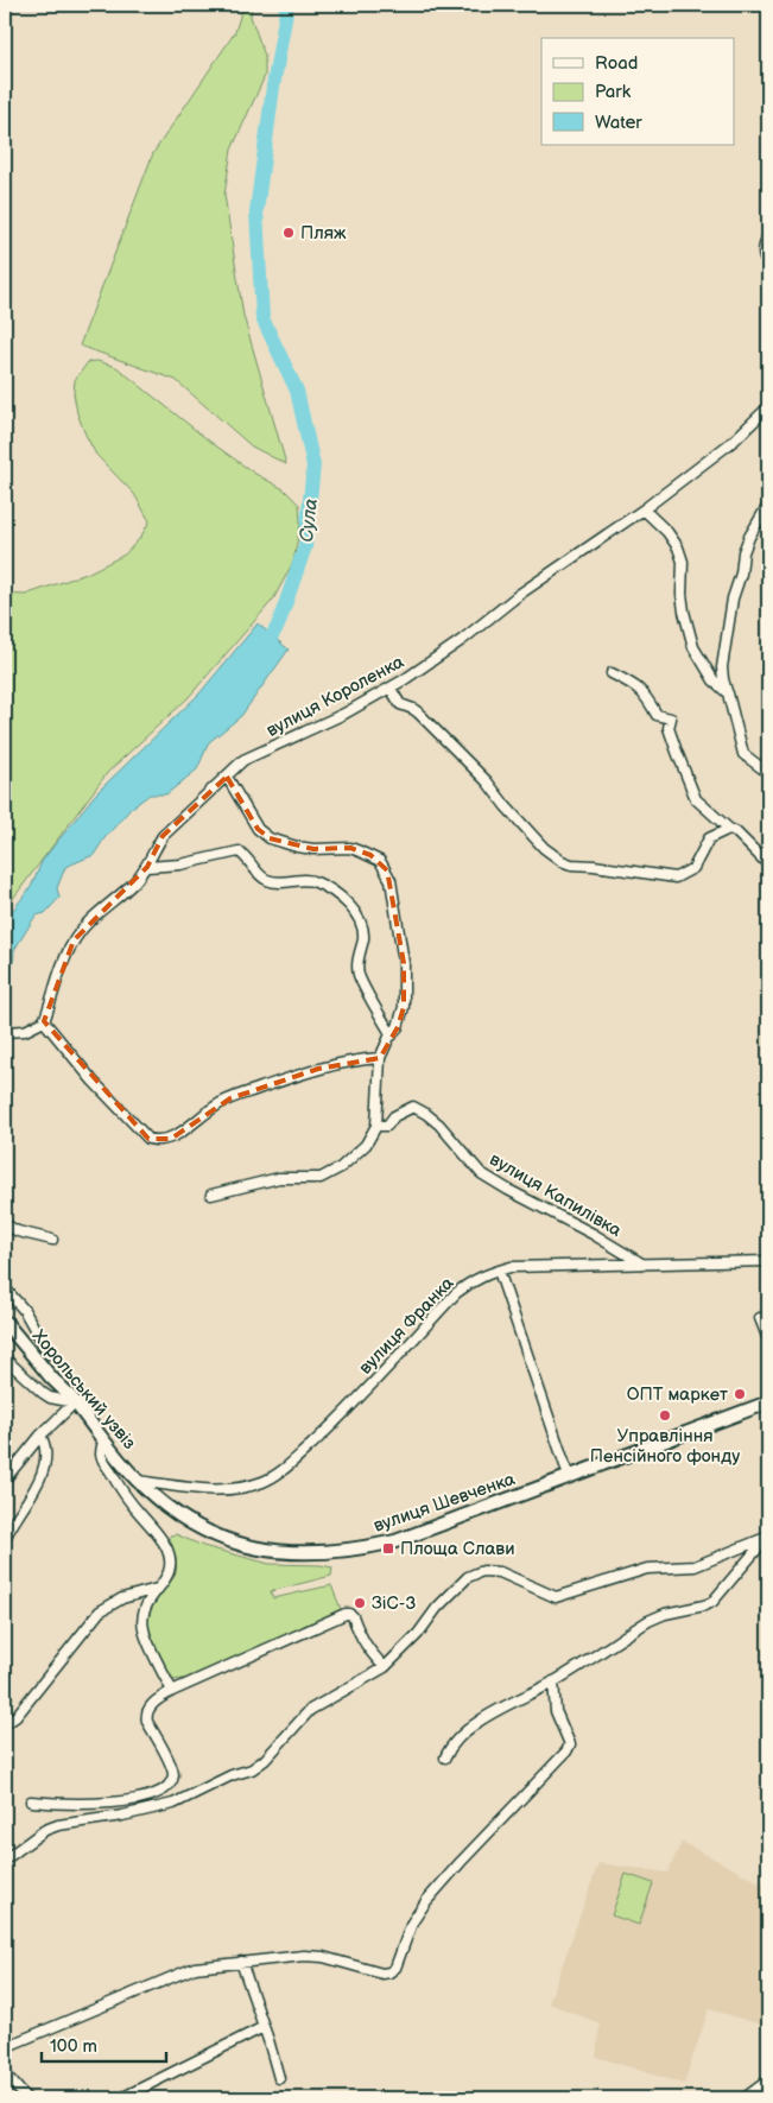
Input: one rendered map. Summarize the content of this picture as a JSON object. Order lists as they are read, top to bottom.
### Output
{
  "streets": {
    "main road": ["Хорольський узвіз", "вулиця Шевченка"],
    "street": ["вулиця Короленка", "вулиця Капилівка", "вулиця Франка"]
  },
  "crossings": [
    ["вулиця Капилівка", "вулиця Франка"],
    ["вулиця Франка", "Хорольський узвіз"],
    ["вулиця Франка", "вулиця Шевченка"],
    ["Хорольський узвіз", "вулиця Шевченка"]
  ],
  "water": ["Сула"],
  "places": {
    "other": [
      "Пляж",
      "ОПТ маркет",
      "Управління Пенсійного фонду",
      "ЗіС-3"
    ],
    "transit": ["Площа Слави"]
  },
  "legend": ["Road", "Park", "Water"],
  "scale_bar": "100 m"
}
